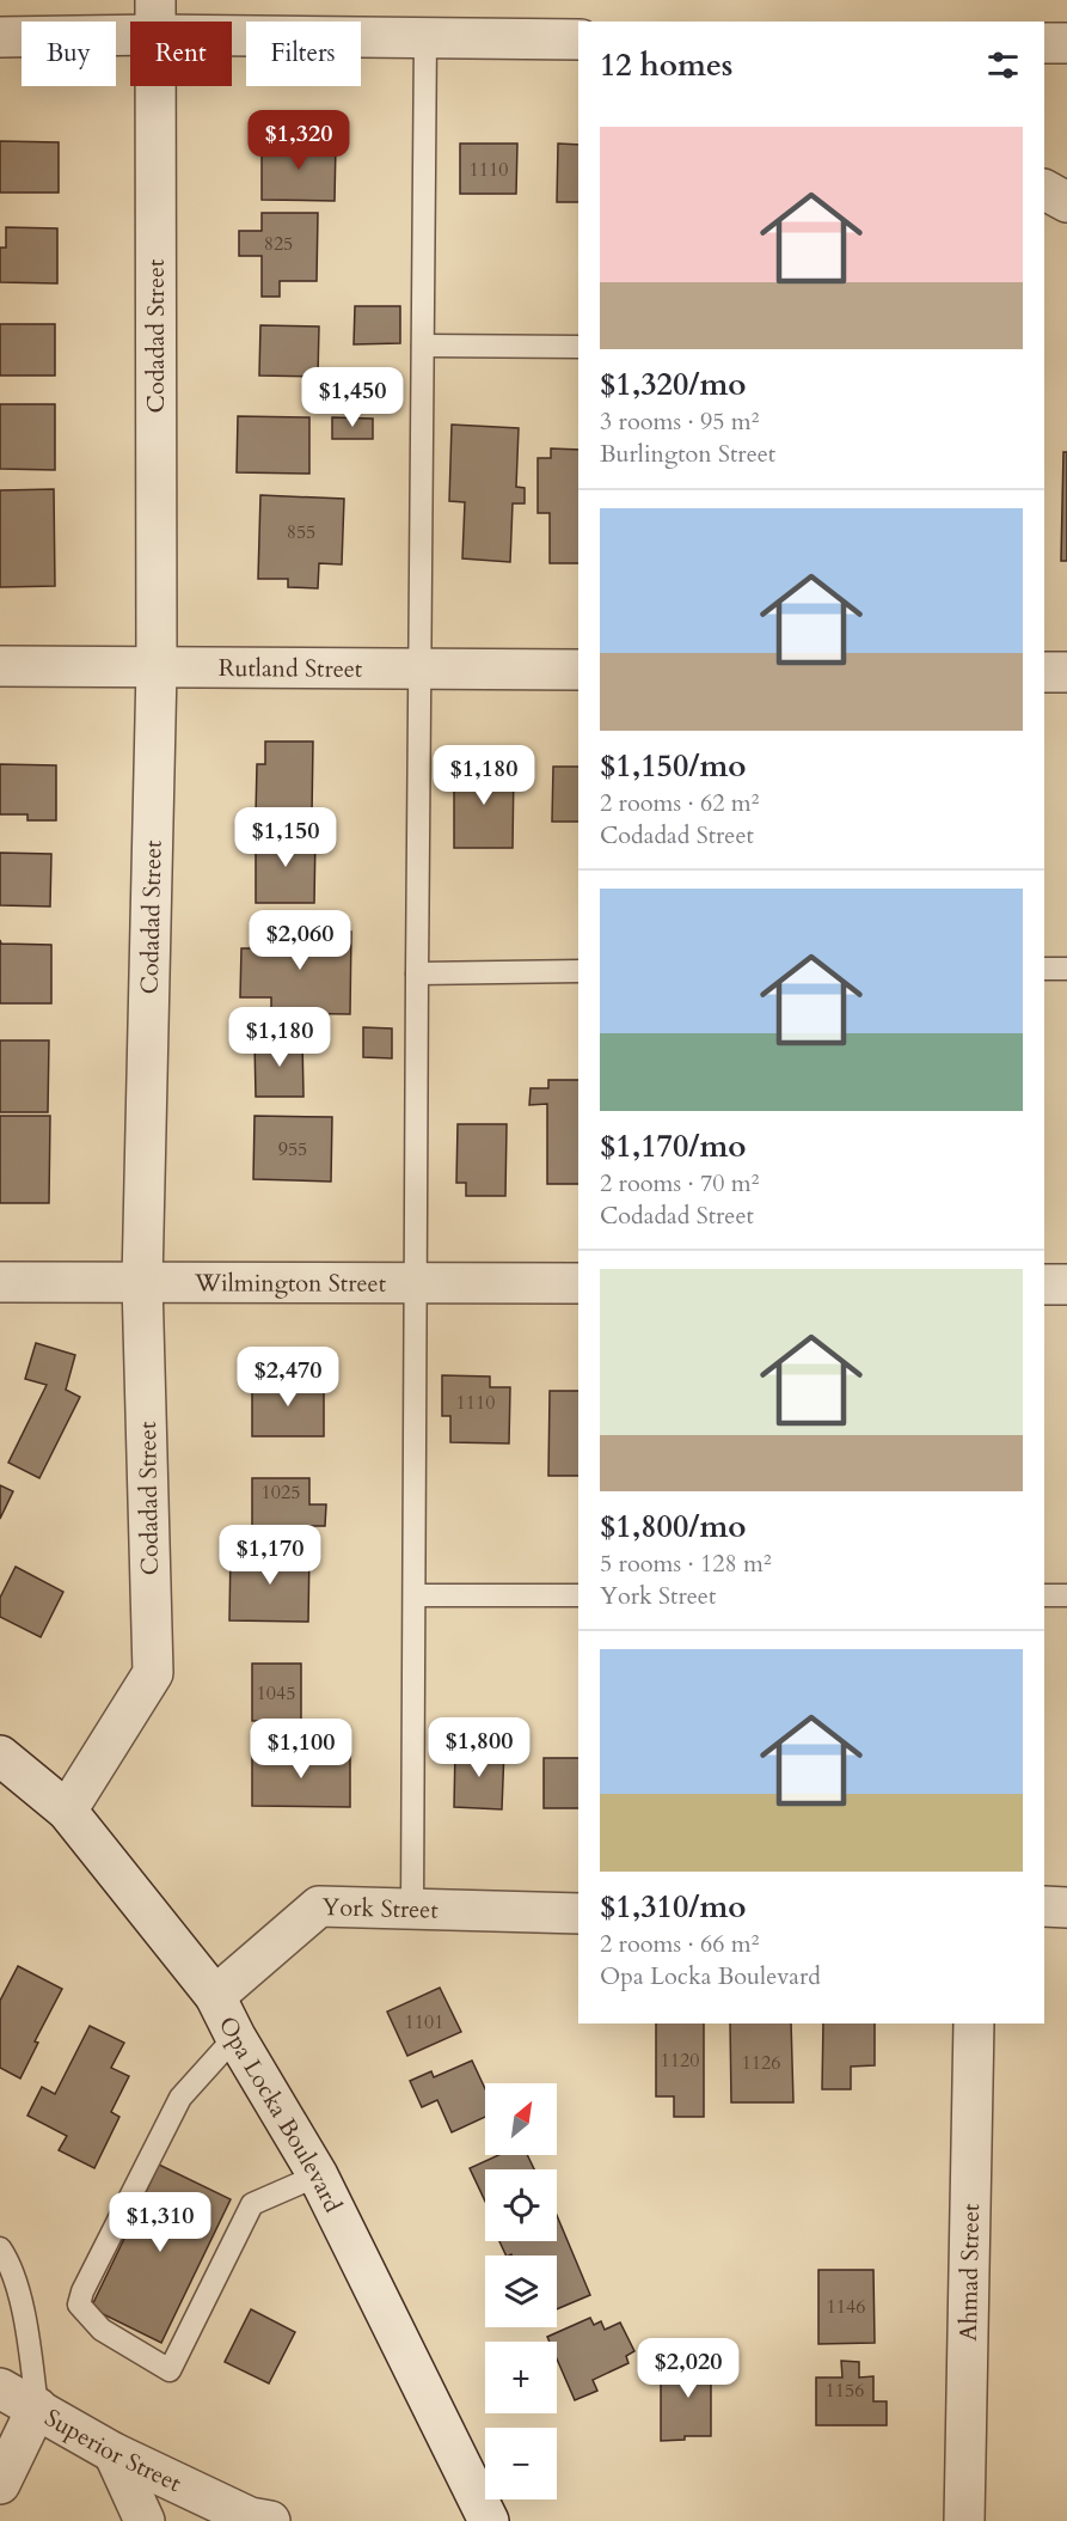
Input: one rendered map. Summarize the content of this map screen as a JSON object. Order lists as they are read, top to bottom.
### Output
{
  "streets": {
    "street": [
      "Codadad Street",
      "Rutland Street",
      "Wilmington Street",
      "York Street",
      "Opa Locka Boulevard",
      "Ahmad Street",
      "Superior Street"
    ]
  },
  "crossings": [
    ["Codadad Street", "Rutland Street"],
    ["Codadad Street", "Wilmington Street"],
    ["Codadad Street", "Opa Locka Boulevard"],
    ["York Street", "Opa Locka Boulevard"]
  ],
  "house_numbers": [
    "1110",
    "825",
    "855",
    "955",
    "1110",
    "1025",
    "1045",
    "1101",
    "1120",
    "1126",
    "1146",
    "1156"
  ],
  "north": "top right",
  "page": {
    "chip": ["Buy", "Rent", "Filters"],
    "heading": "12 homes",
    "list": [
      {
        "name": "$1,320/mo",
        "note": "3 rooms · 95 m² · Burlington Street"
      },
      {
        "name": "$1,150/mo",
        "note": "2 rooms · 62 m² · Codadad Street"
      },
      {
        "name": "$1,170/mo",
        "note": "2 rooms · 70 m² · Codadad Street"
      },
      {
        "name": "$1,800/mo",
        "note": "5 rooms · 128 m² · York Street"
      },
      {
        "name": "$1,310/mo",
        "note": "2 rooms · 66 m² · Opa Locka Boulevard"
      }
    ],
    "price": [
      "$1,320",
      "$1,450",
      "$1,180",
      "$1,150",
      "$2,060",
      "$1,180",
      "$2,470",
      "$1,170",
      "$1,800",
      "$1,100",
      "$1,310",
      "$2,020"
    ],
    "map_buttons": ["+", "−"]
  }
}
